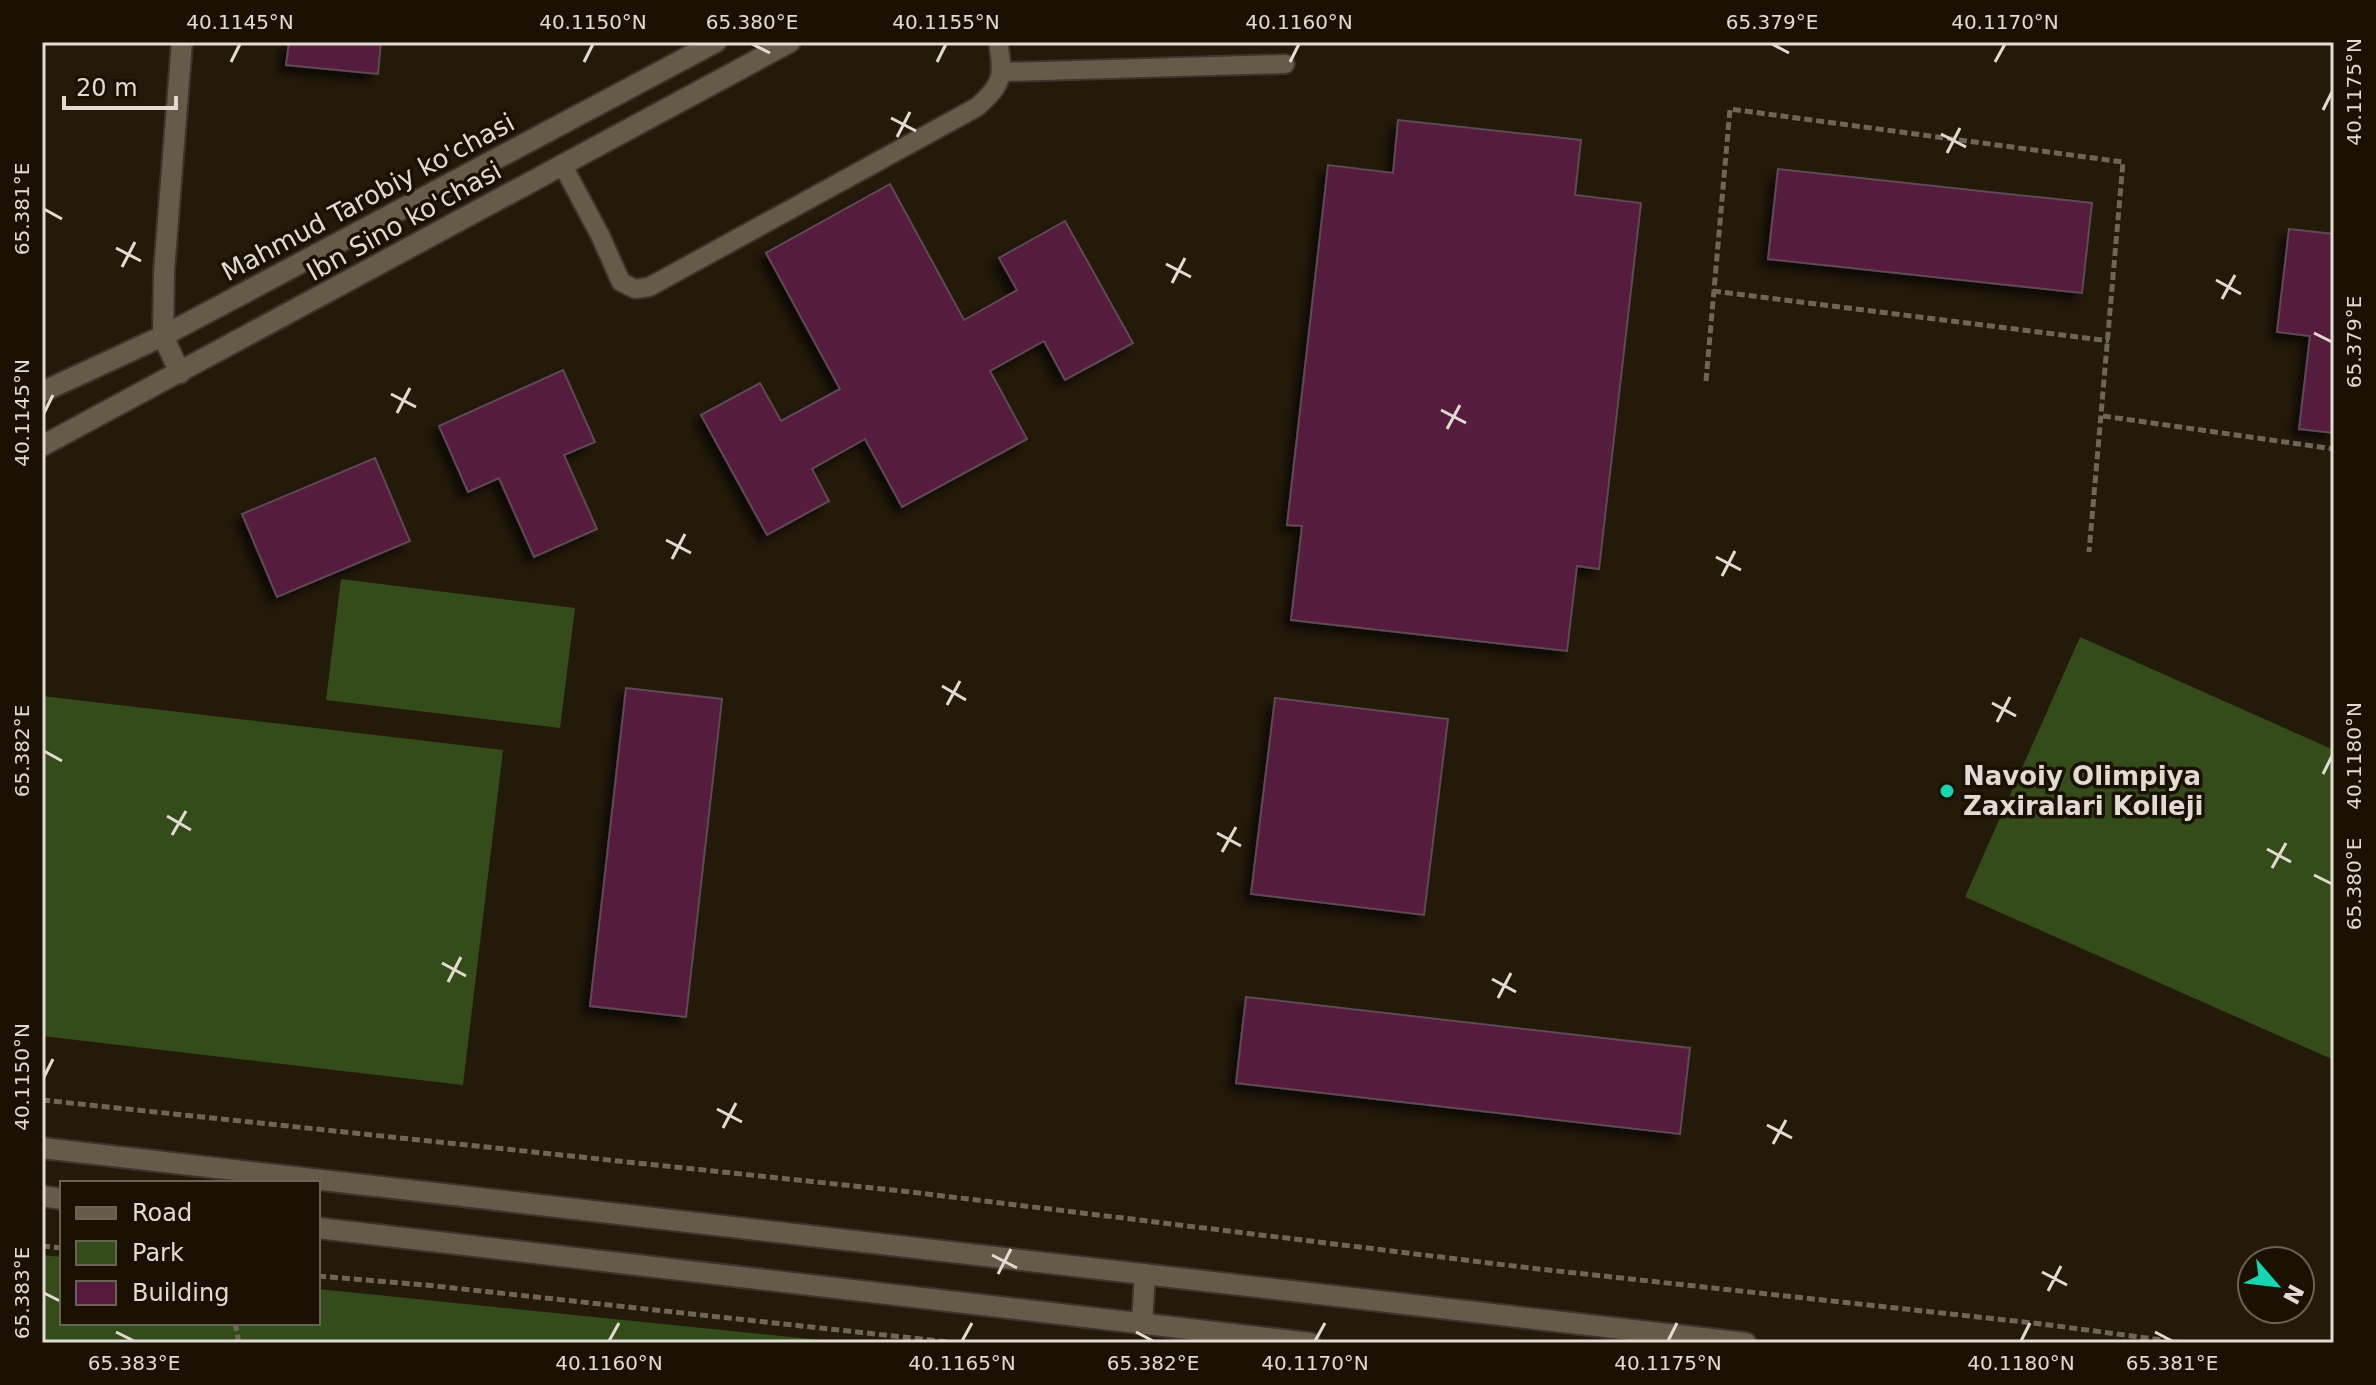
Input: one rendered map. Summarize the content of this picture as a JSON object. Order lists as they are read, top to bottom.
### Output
{
  "streets": {
    "street": ["Mahmud Tarobiy ko'chasi", "Ibn Sino ko'chasi"]
  },
  "places": ["Navoiy Olimpiya Zaxiralari Kolleji"],
  "legend": ["Road", "Park", "Building"],
  "scale_bar": "20 m",
  "north": "bottom right",
  "coordinates": [
    "40.1145°N",
    "40.1150°N",
    "65.380°E",
    "40.1155°N",
    "40.1160°N",
    "65.379°E",
    "40.1170°N",
    "40.1175°N",
    "65.381°E",
    "65.382°E",
    "40.1180°N",
    "65.383°E",
    "40.1165°N"
  ]
}
